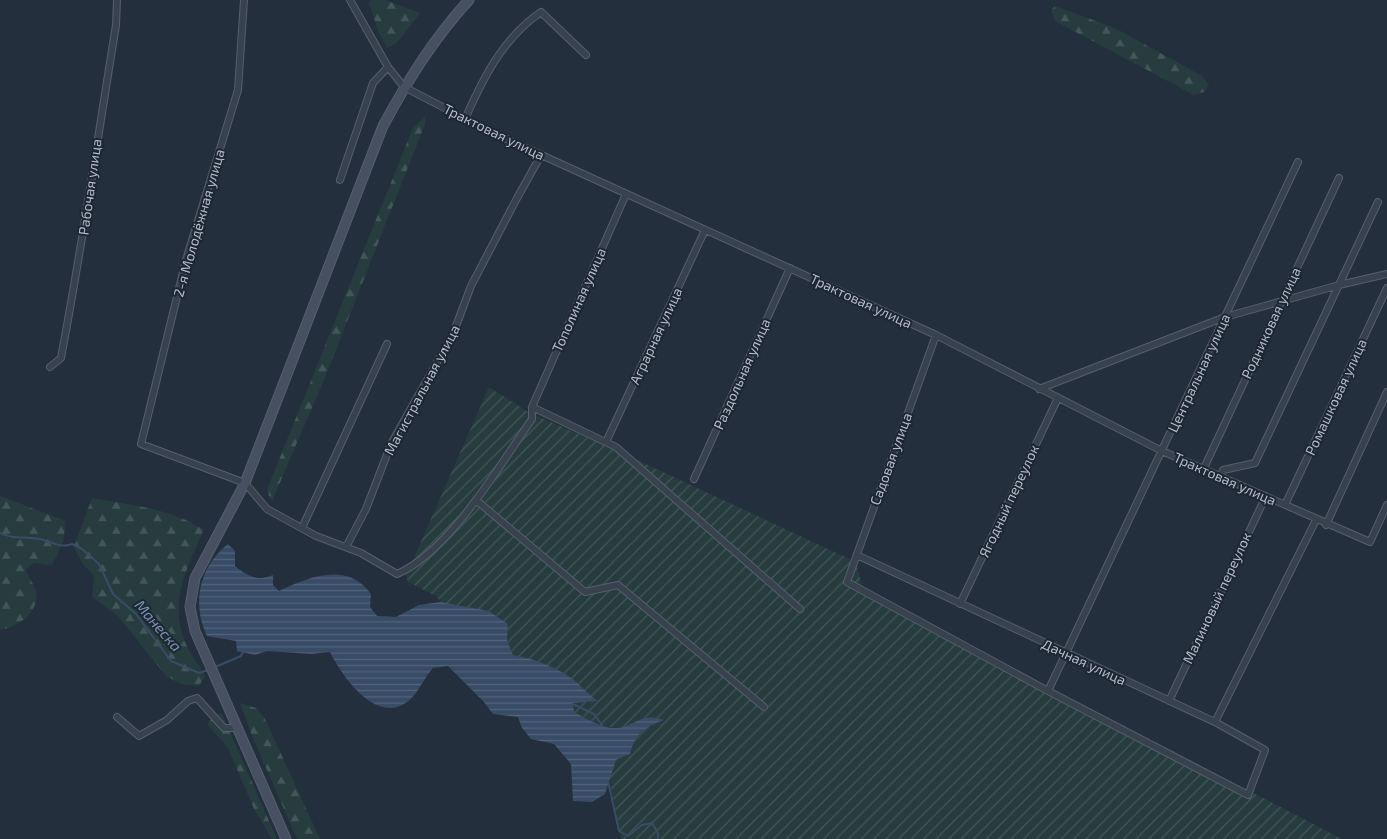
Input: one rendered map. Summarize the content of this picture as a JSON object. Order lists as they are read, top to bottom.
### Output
{
  "streets": {
    "street": [
      "Трактовая улица",
      "Рабочая улица",
      "2-я Молодёжная улица",
      "Тополиная улица",
      "Родниковая улица",
      "Аграрная улица",
      "Центральная улица",
      "Раздольная улица",
      "Магистральная улица",
      "Ромашковая улица",
      "Садовая улица",
      "Ягодный переулок",
      "Малиновый переулок",
      "Дачная улица"
    ]
  },
  "crossings": [
    ["Трактовая улица", "Тополиная улица"],
    ["Трактовая улица", "Родниковая улица"],
    ["Трактовая улица", "Аграрная улица"],
    ["Трактовая улица", "Центральная улица"],
    ["Трактовая улица", "Раздольная улица"],
    ["Трактовая улица", "Магистральная улица"],
    ["Трактовая улица", "Ромашковая улица"],
    ["Трактовая улица", "Садовая улица"],
    ["Трактовая улица", "Ягодный переулок"],
    ["Трактовая улица", "Малиновый переулок"],
    ["Тополиная улица", "Магистральная улица"],
    ["Центральная улица", "Садовая улица"],
    ["Центральная улица", "Дачная улица"],
    ["Садовая улица", "Дачная улица"],
    ["Ягодный переулок", "Дачная улица"],
    ["Малиновый переулок", "Дачная улица"]
  ],
  "water": ["Манеска"]
}
